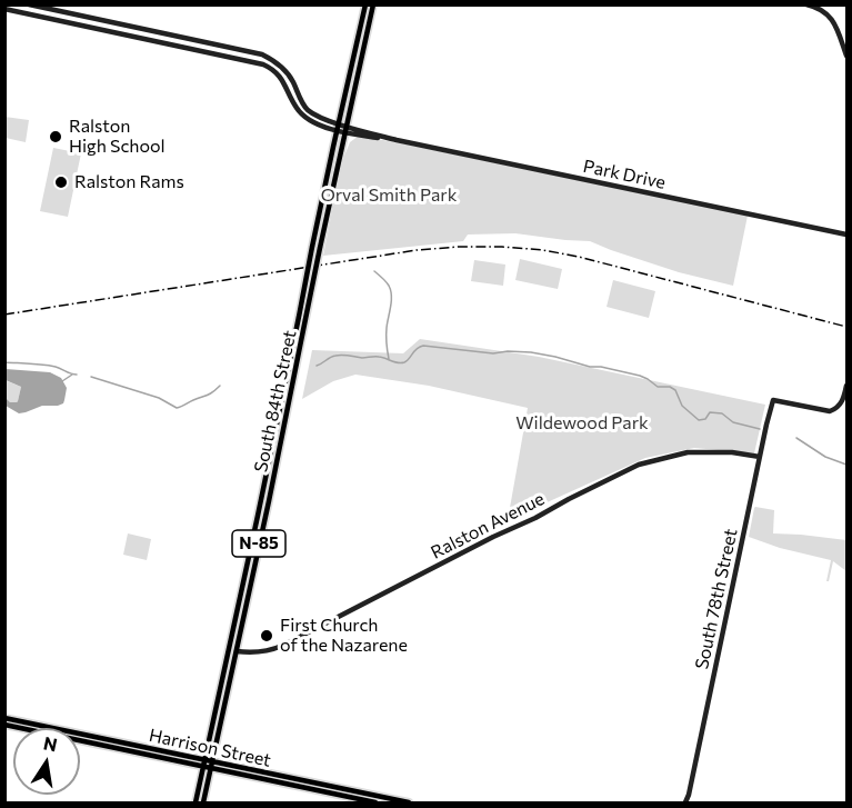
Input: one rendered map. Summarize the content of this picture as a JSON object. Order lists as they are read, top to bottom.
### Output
{
  "streets": {
    "main road": ["South 84th Street", "N-85", "Harrison Street"],
    "street": ["Park Drive", "Ralston Avenue", "South 78th Street"]
  },
  "crossings": [
    ["Park Drive", "South 84th Street"],
    ["South 84th Street", "Ralston Avenue"],
    ["South 84th Street", "Harrison Street"],
    ["Ralston Avenue", "South 78th Street"]
  ],
  "parks": ["Orval Smith Park", "Wildewood Park"],
  "places": ["Ralston High School", "Ralston Rams", "First Church of the Nazarene"],
  "north": "top"
}
